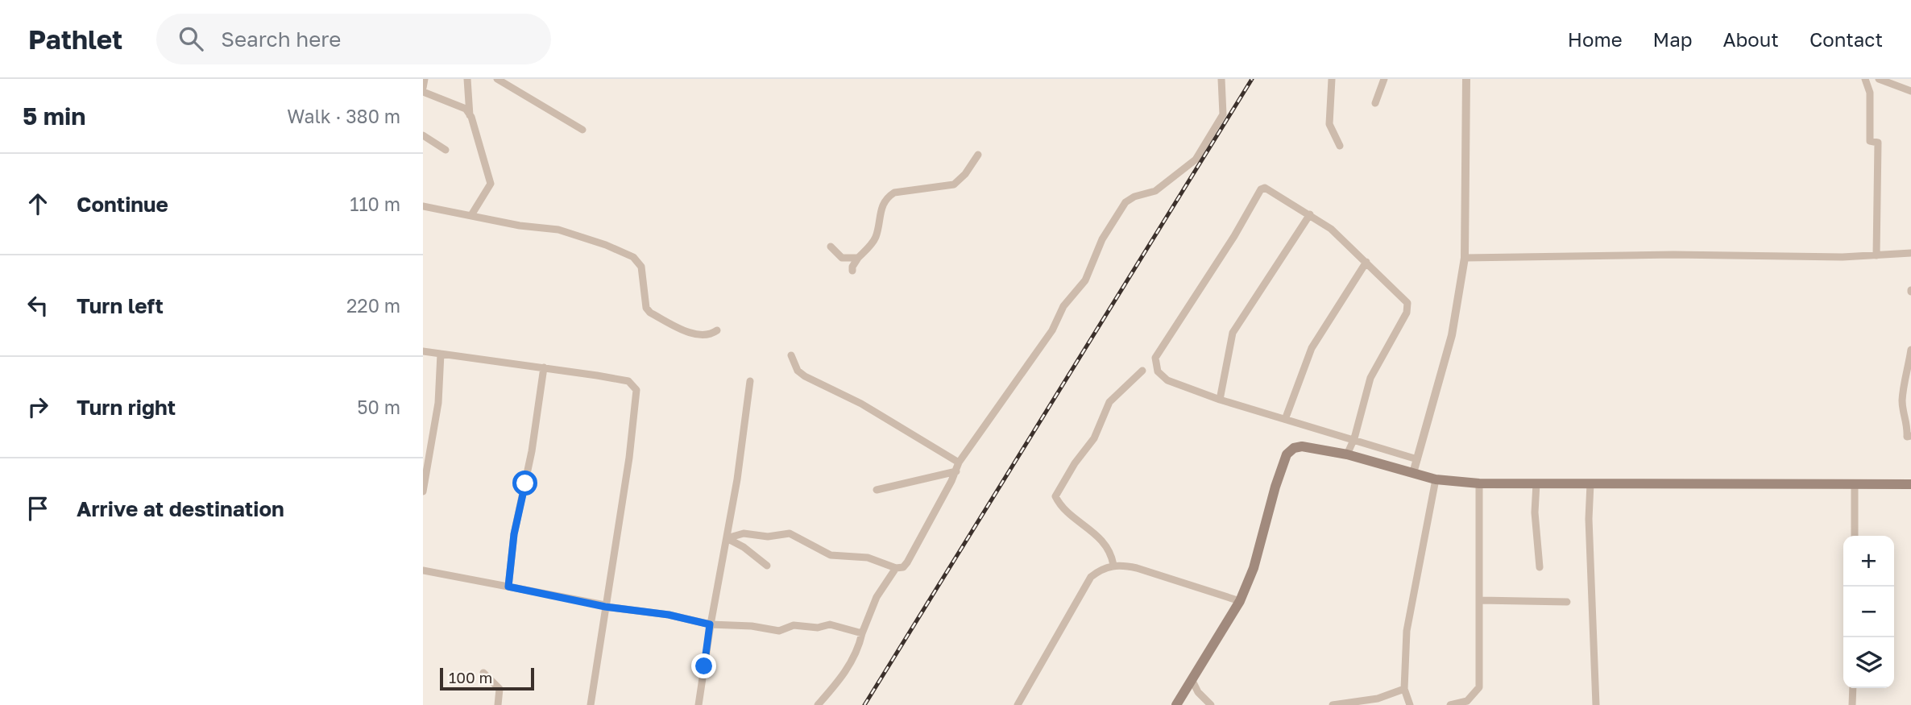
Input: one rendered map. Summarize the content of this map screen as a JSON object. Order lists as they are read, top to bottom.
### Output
{
  "scale_bar": "100 m",
  "page": {
    "header": "Pathlet",
    "search": "Search here",
    "nav": [
      "Home",
      "Map",
      "About",
      "Contact"
    ],
    "heading": ["5 min", "Walk · 380 m"],
    "list": [
      ["Continue", "110 m"],
      ["Turn left", "220 m"],
      ["Turn right", "50 m"],
      "Arrive at destination"
    ],
    "map_buttons": ["+", "−"],
    "scale": "100 m"
  }
}
